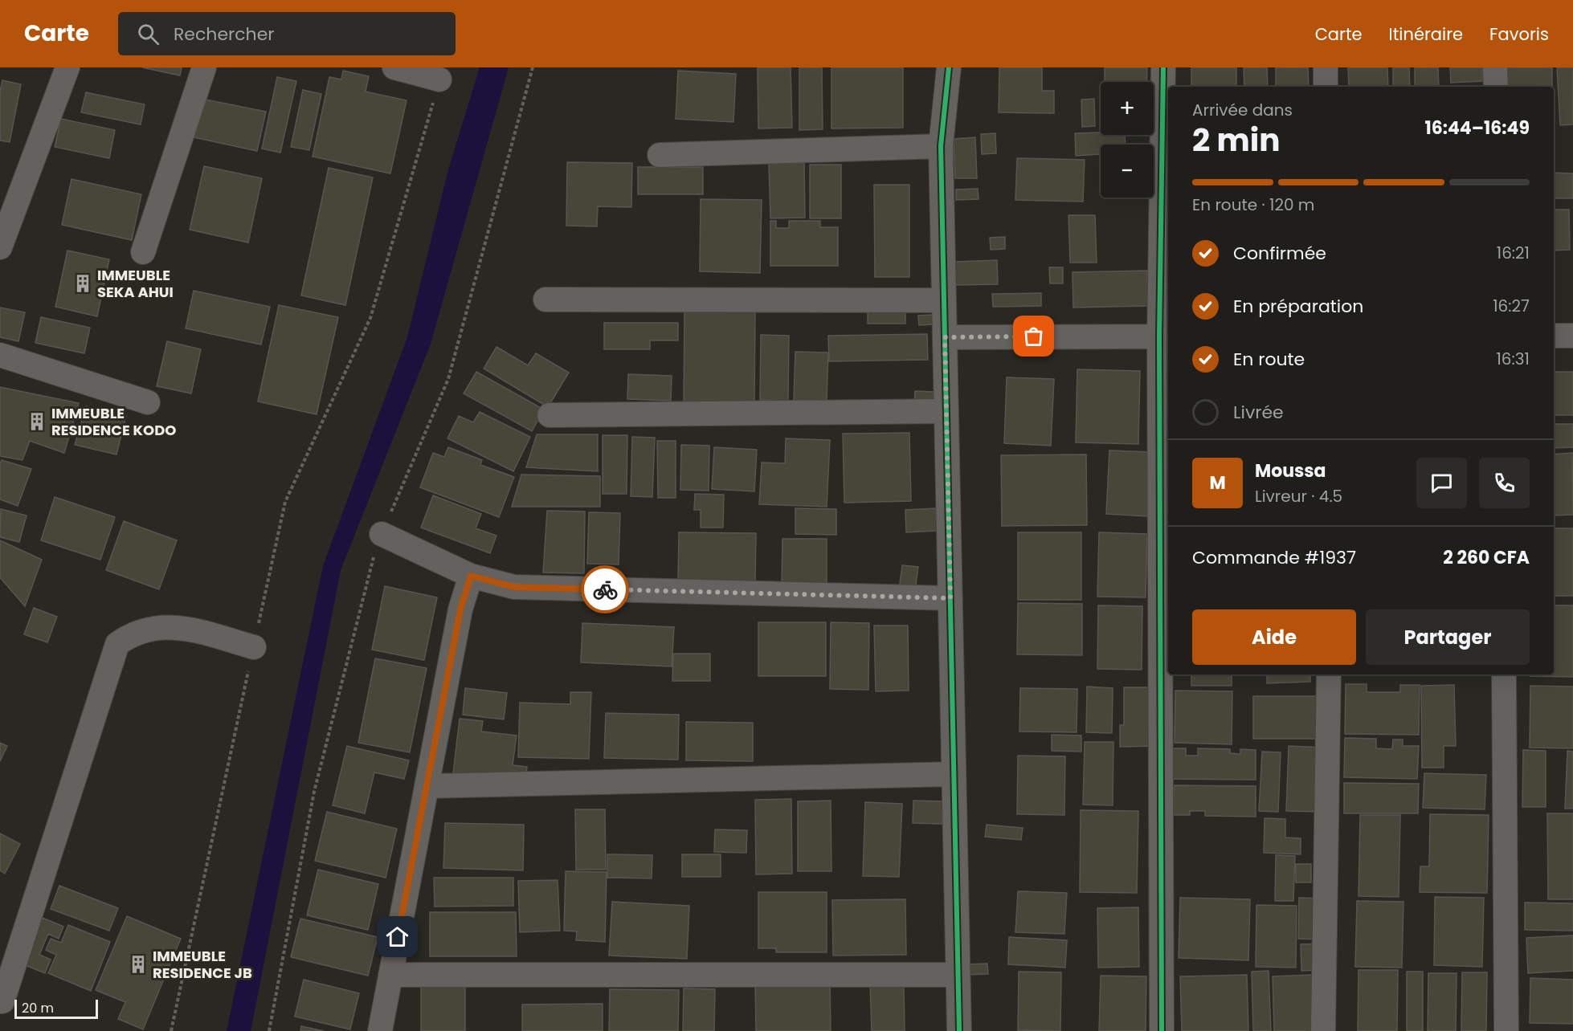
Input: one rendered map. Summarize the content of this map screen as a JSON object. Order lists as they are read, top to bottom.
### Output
{
  "places": {
    "building": ["IMMEUBLE SEKA AHUI", "IMMEUBLE RESIDENCE KODO", "IMMEUBLE RESIDENCE JB"]
  },
  "scale_bar": "20 m",
  "page": {
    "header": "Carte",
    "search": "Rechercher",
    "nav": ["Carte", "Itinéraire", "Favoris"],
    "map_buttons": ["+", "−"],
    "heading": ["2 min", "Arrivée dans", "16:44–16:49"],
    "panel": [
      "Moussa",
      "Livreur · 4.5",
      "Commande #1937",
      "2 260 CFA"
    ],
    "bar": "En route · 120 m",
    "list": [
      ["Confirmée", "16:21"],
      ["En préparation", "16:27"],
      ["En route", "16:31"],
      "Livrée"
    ],
    "round": "M",
    "buttons": ["Aide", "Partager"],
    "scale": "20 m"
  }
}
